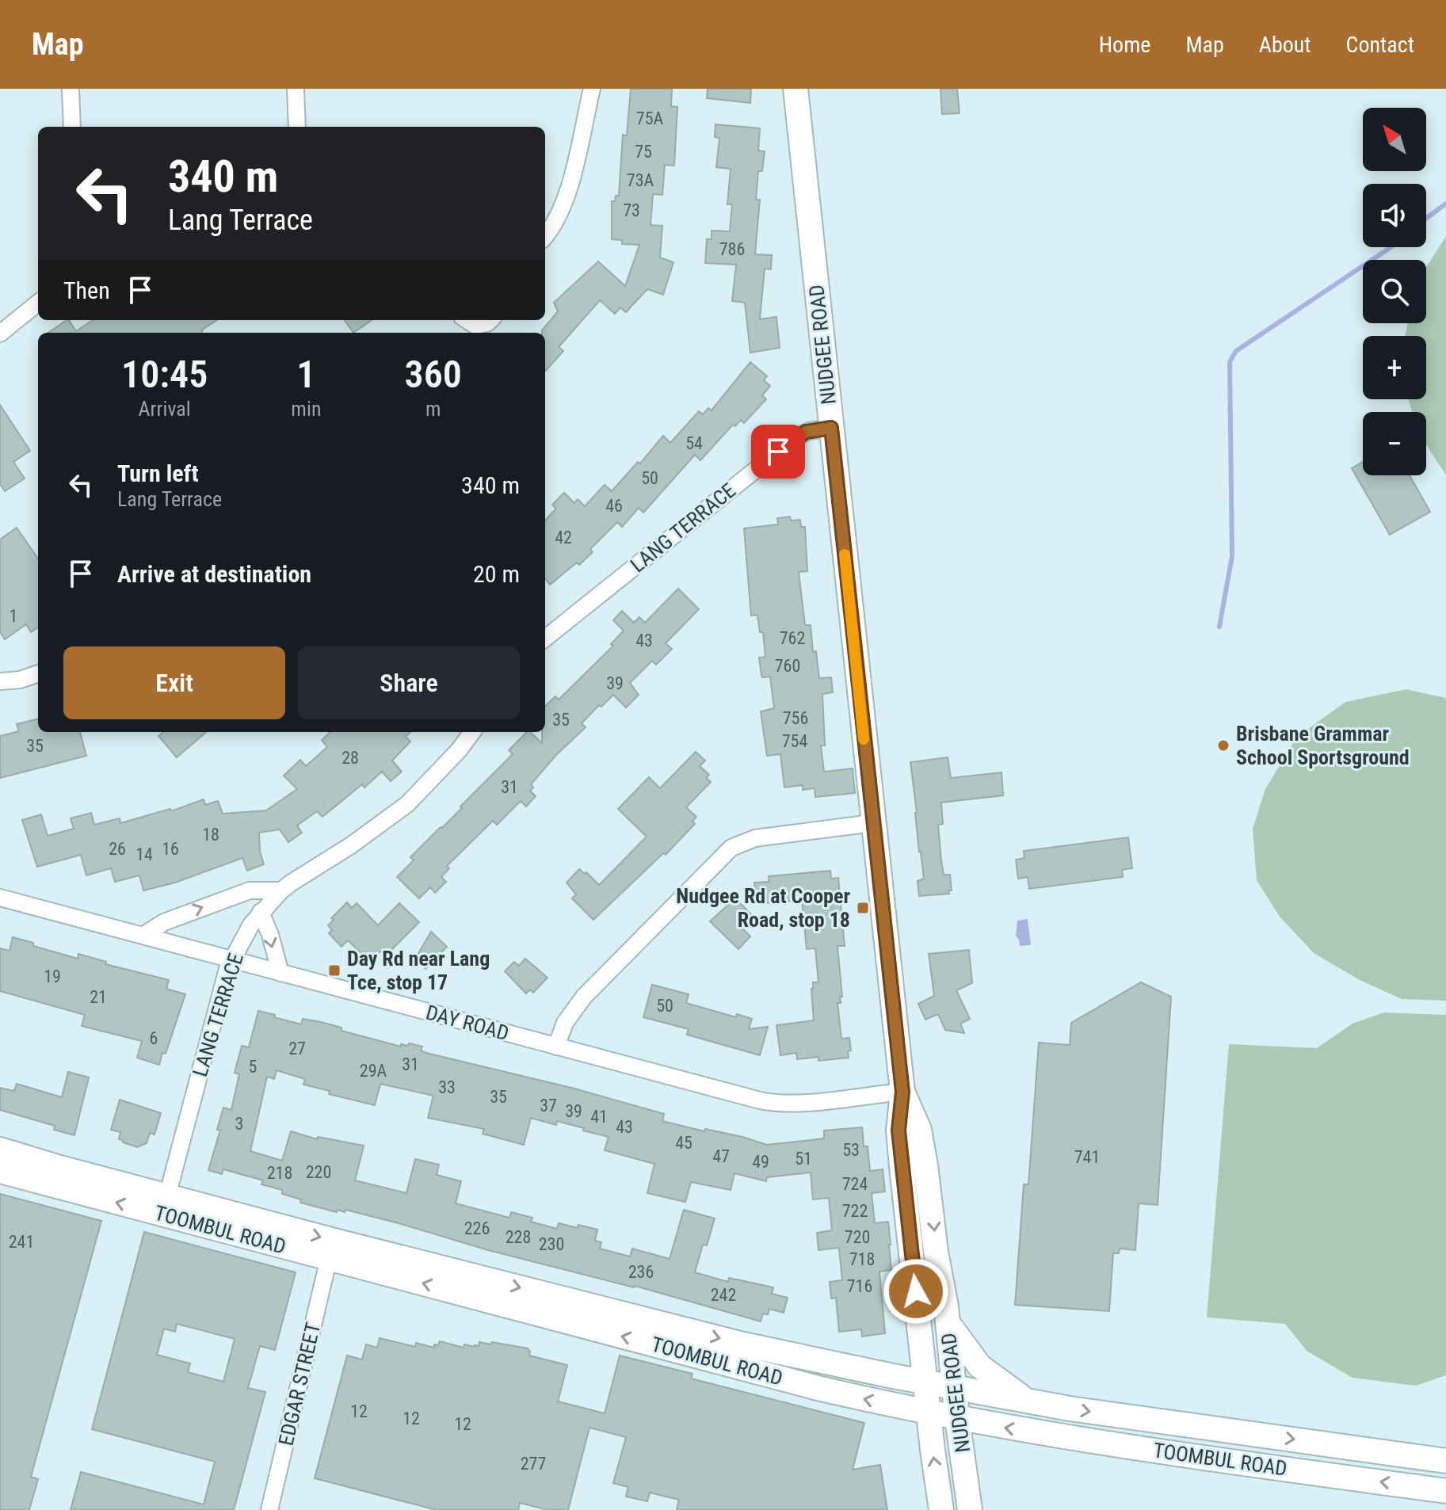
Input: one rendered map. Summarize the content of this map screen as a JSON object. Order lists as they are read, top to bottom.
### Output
{
  "streets": {
    "main road": ["NUDGEE ROAD", "TOOMBUL ROAD"],
    "street": ["LANG TERRACE", "DAY ROAD", "EDGAR STREET"]
  },
  "crossings": [
    ["NUDGEE ROAD", "LANG TERRACE"],
    ["NUDGEE ROAD", "DAY ROAD"],
    ["NUDGEE ROAD", "TOOMBUL ROAD"],
    ["LANG TERRACE", "DAY ROAD"],
    ["LANG TERRACE", "TOOMBUL ROAD"],
    ["TOOMBUL ROAD", "EDGAR STREET"]
  ],
  "places": {
    "other": ["Brisbane Grammar School Sportsground"],
    "transit": ["Nudgee Rd at Cooper Road, stop 18", "Day Rd near Lang Tce, stop 17"]
  },
  "house_numbers": [
    "75A",
    "75",
    "73A",
    "73",
    "786",
    "54",
    "50",
    "46",
    "42",
    "1",
    "762",
    "43",
    "760",
    "39",
    "756",
    "35",
    "754",
    "35",
    "28",
    "31",
    "18",
    "26",
    "16",
    "14",
    "19",
    "21",
    "50",
    "6",
    "27",
    "31",
    "5",
    "29A",
    "33",
    "35",
    "37",
    "39",
    "41",
    "3",
    "43",
    "45",
    "53",
    "47",
    "741",
    "51",
    "49",
    "220",
    "218",
    "724",
    "722",
    "226",
    "228",
    "720",
    "241",
    "230",
    "718",
    "236",
    "716",
    "242",
    "12",
    "12",
    "12",
    "277"
  ],
  "north": "top left",
  "page": {
    "header": "Map",
    "nav": [
      "Home",
      "Map",
      "About",
      "Contact"
    ],
    "map_buttons": ["+", "−"],
    "turn": ["340 m", "Lang Terrace"],
    "then": "Then",
    "eta": [
      "10:45",
      "Arrival",
      "1",
      "min",
      "360",
      "m"
    ],
    "list": [
      {
        "name": "Turn left",
        "note": "Lang Terrace",
        "value": "340 m"
      },
      {
        "name": "Arrive at destination",
        "value": "20 m"
      }
    ],
    "buttons": ["Exit", "Share"]
  }
}
